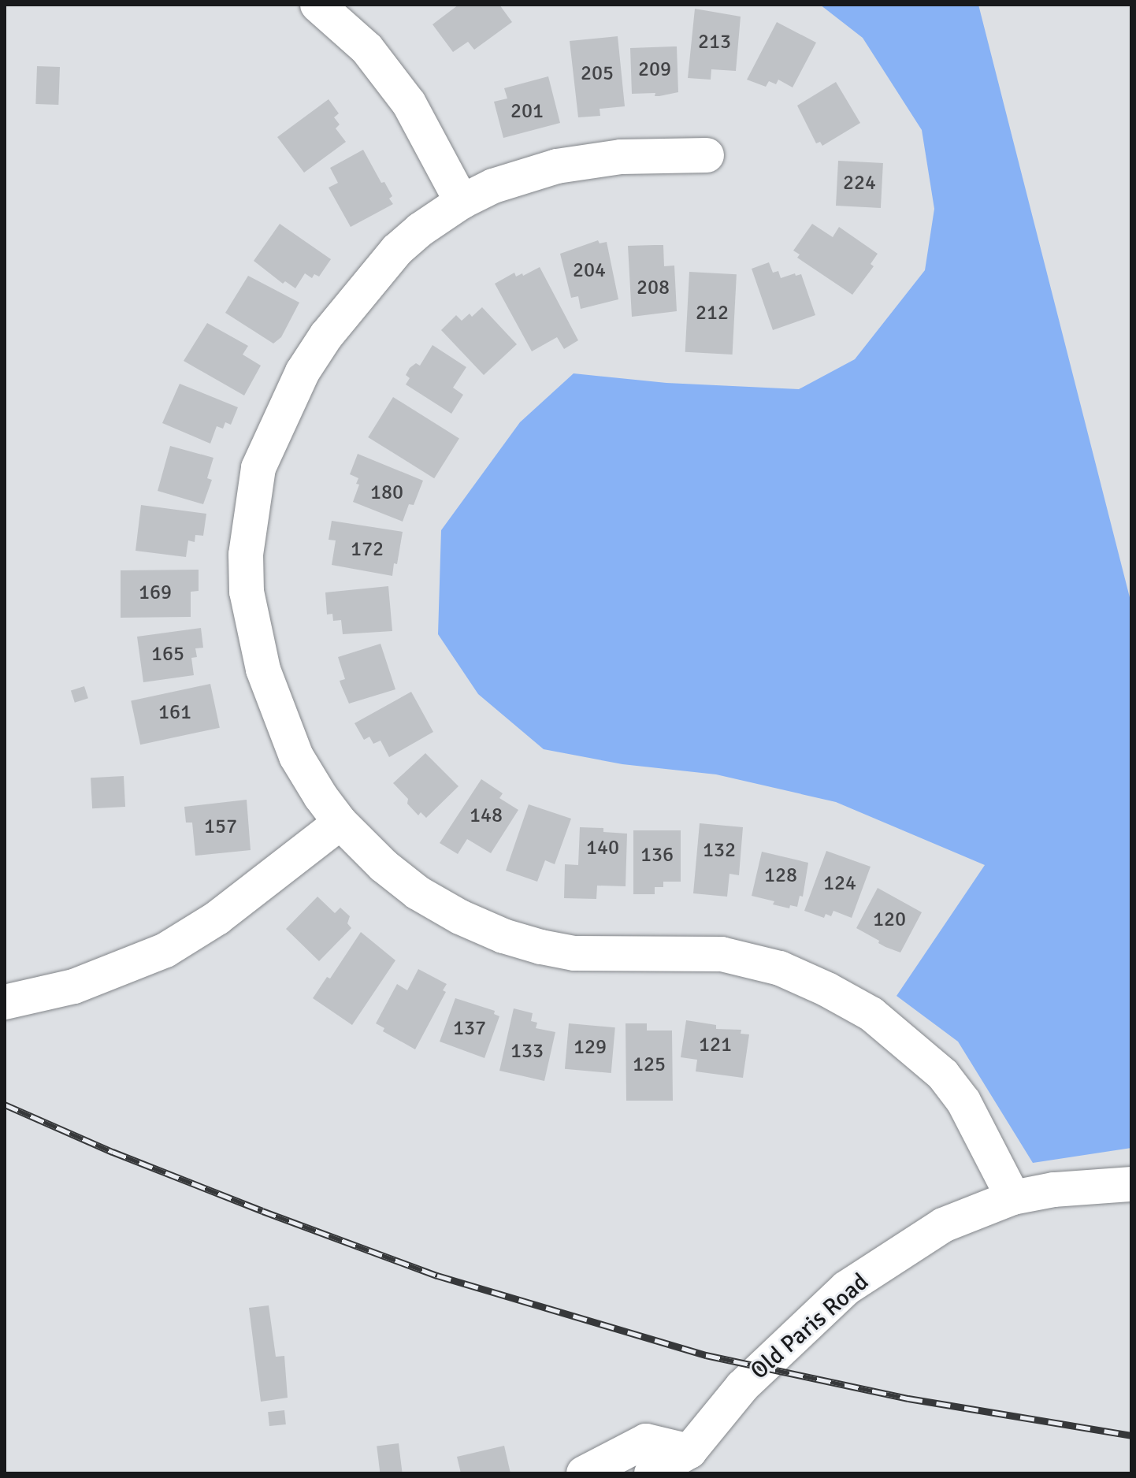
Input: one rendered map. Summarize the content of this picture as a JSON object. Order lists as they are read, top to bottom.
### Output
{
  "streets": {
    "street": ["Old Paris Road"]
  },
  "house_numbers": [
    "213",
    "209",
    "205",
    "201",
    "224",
    "204",
    "208",
    "212",
    "180",
    "172",
    "169",
    "165",
    "161",
    "148",
    "157",
    "140",
    "132",
    "136",
    "128",
    "124",
    "120",
    "137",
    "121",
    "129",
    "133",
    "125"
  ]
}
